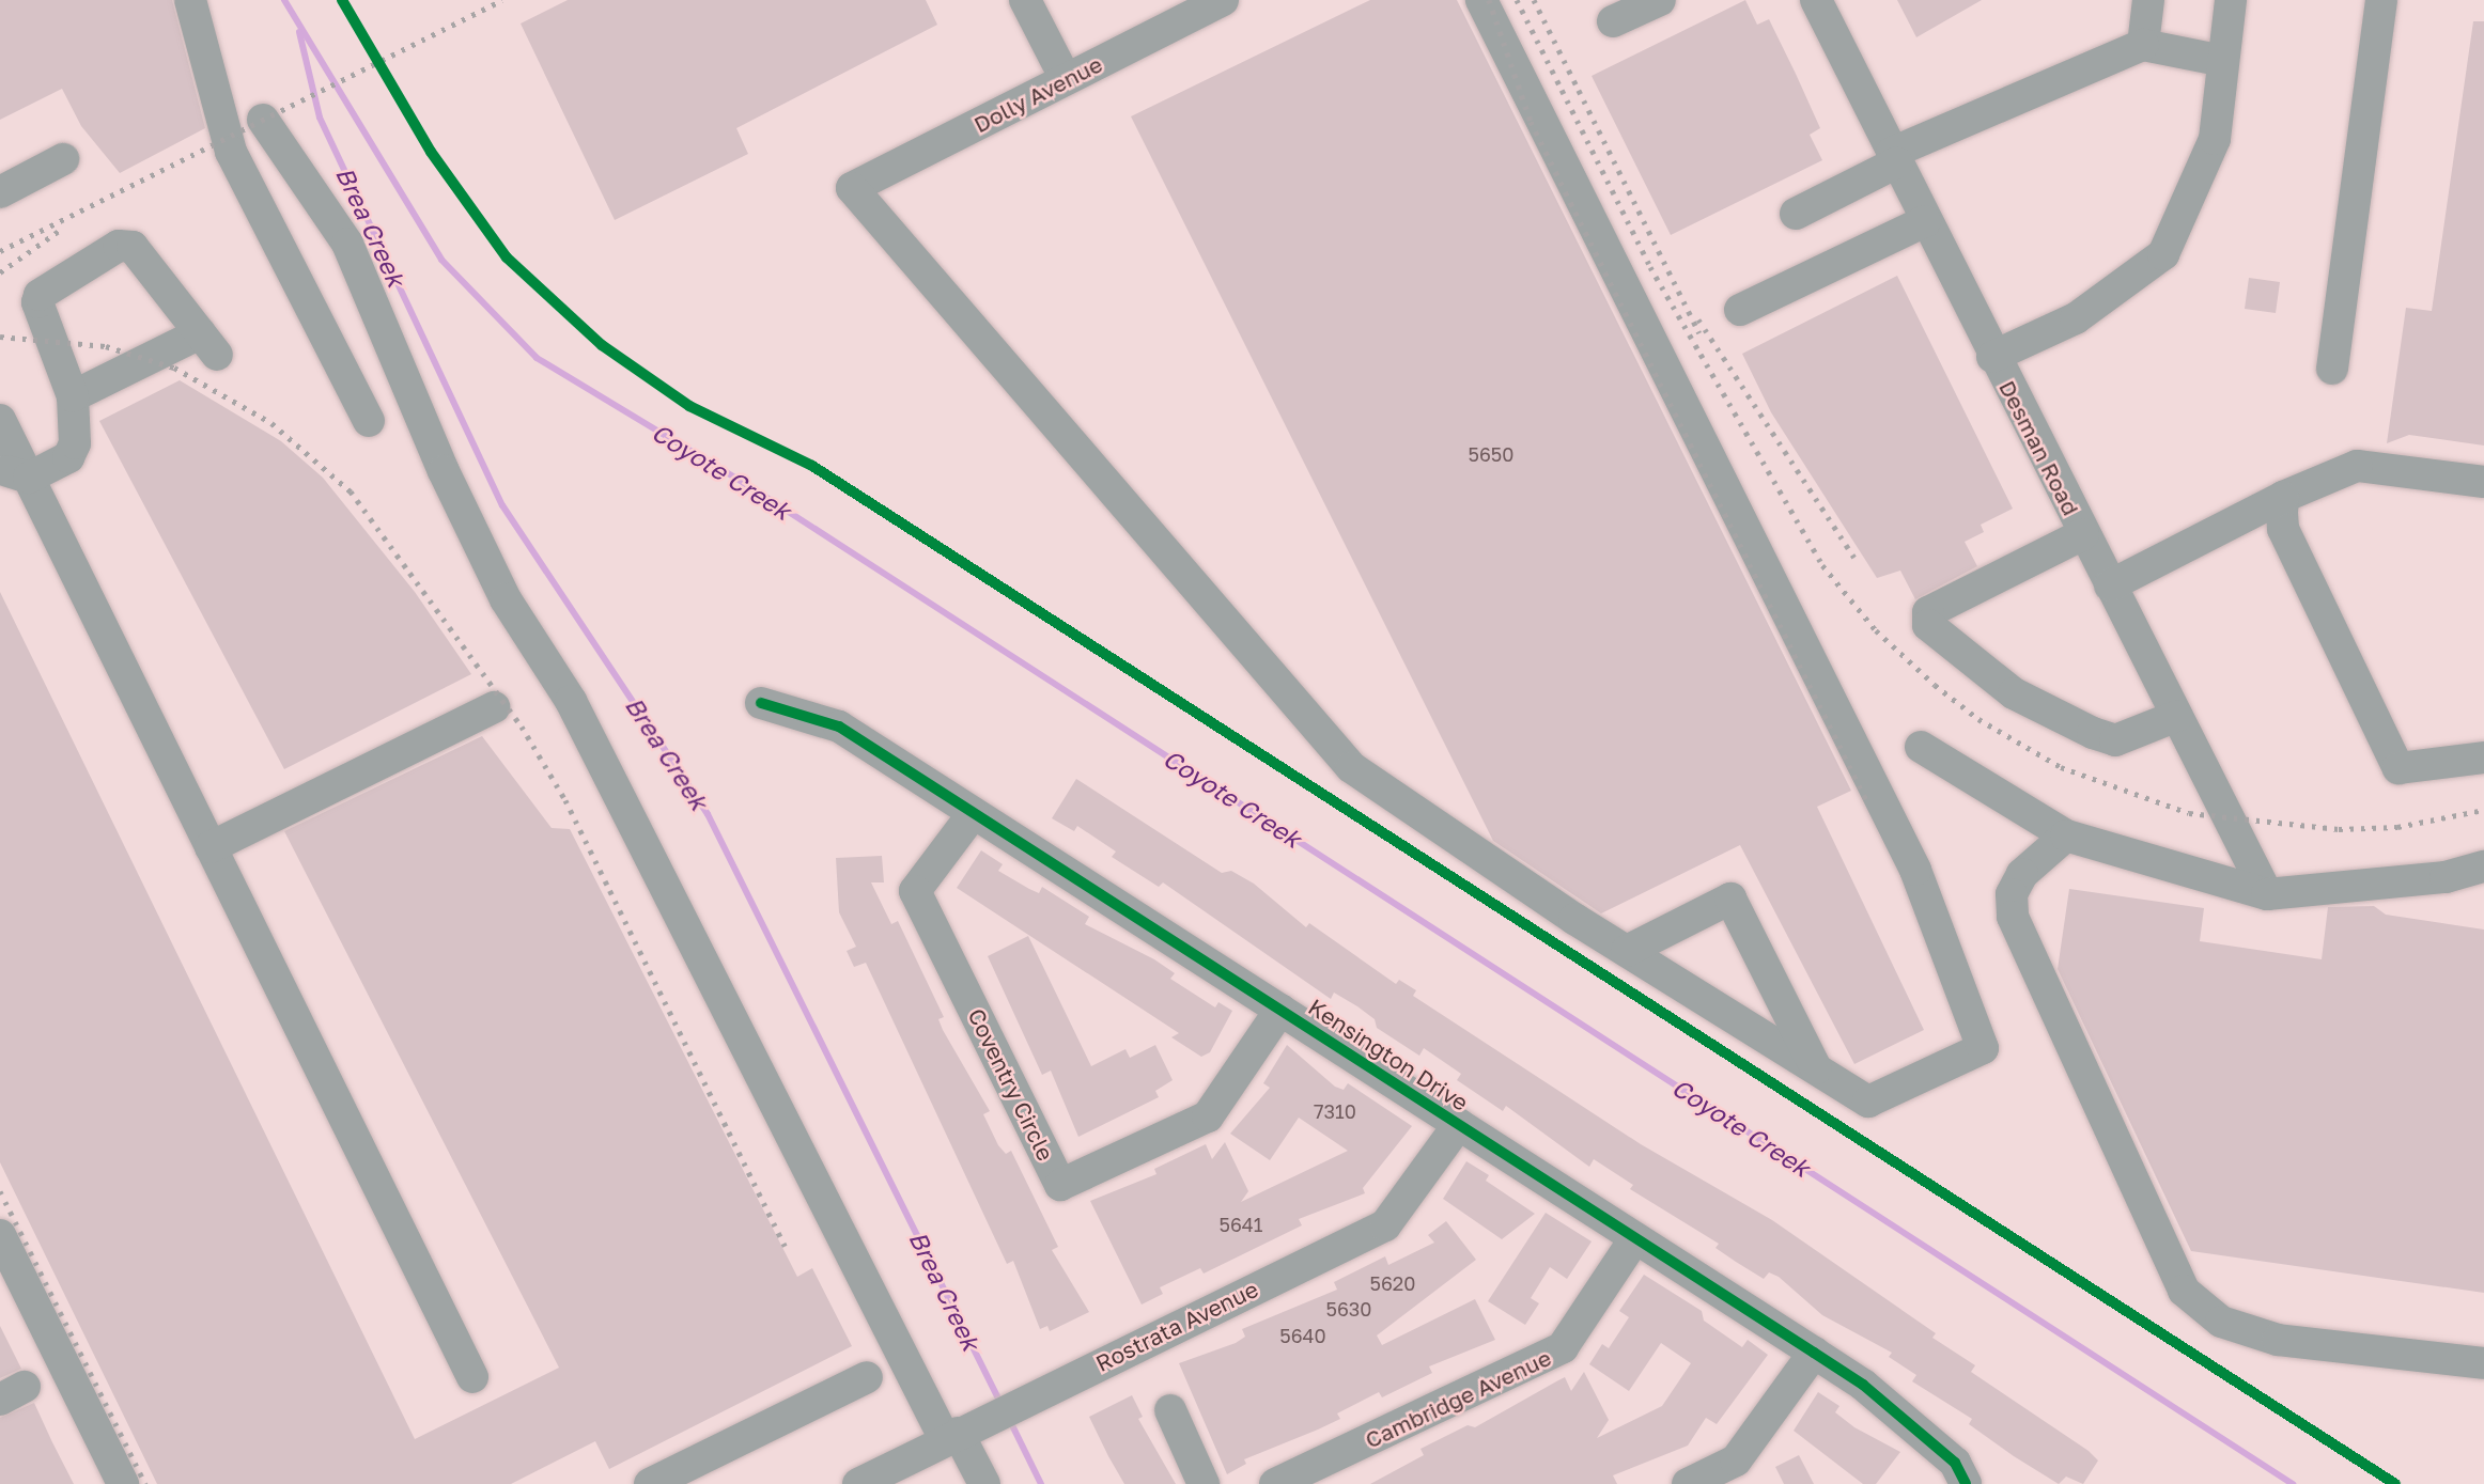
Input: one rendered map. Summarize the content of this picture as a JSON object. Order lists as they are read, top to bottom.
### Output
{
  "streets": {
    "street": [
      "Dolly Avenue",
      "Desman Road",
      "Kensington Drive",
      "Coventry Circle",
      "Rostrata Avenue",
      "Cambridge Avenue"
    ]
  },
  "crossings": [
    ["Kensington Drive", "Coventry Circle"],
    ["Kensington Drive", "Rostrata Avenue"],
    ["Kensington Drive", "Cambridge Avenue"]
  ],
  "water": ["Brea Creek", "Coyote Creek"],
  "house_numbers": [
    "5650",
    "7310",
    "5641",
    "5620",
    "5630",
    "5640"
  ]
}
